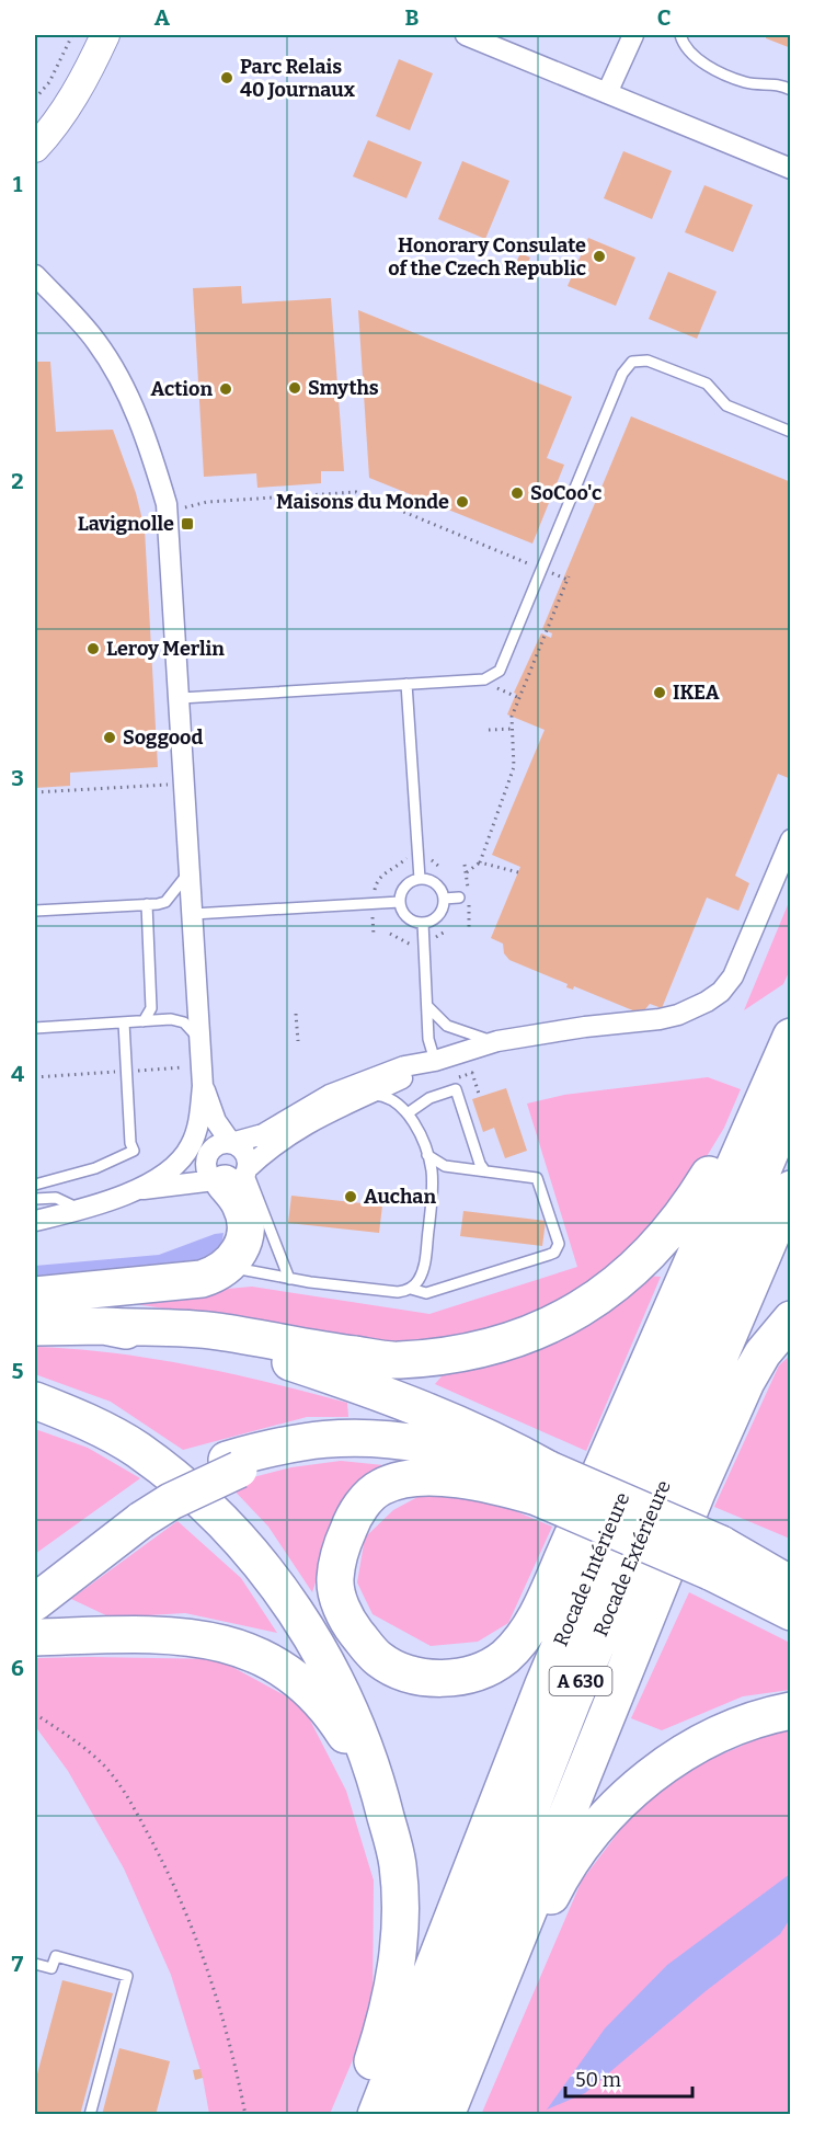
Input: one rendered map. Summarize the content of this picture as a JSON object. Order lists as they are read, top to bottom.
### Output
{
  "streets": {
    "highway": ["Rocade Extérieure", "Rocade Intérieure", "A 630"]
  },
  "places": {
    "other": [
      "Parc Relais 40 Journaux",
      "Honorary Consulate of the Czech Republic",
      "Smyths",
      "Action",
      "SoCoo'c",
      "Maisons du Monde",
      "Leroy Merlin",
      "IKEA",
      "Soggood",
      "Auchan"
    ],
    "transit": ["Lavignolle"]
  },
  "scale_bar": "50 m",
  "grid": {
    "columns": ["A", "B", "C"],
    "rows": [
      "1",
      "2",
      "3",
      "4",
      "5",
      "6",
      "7"
    ]
  }
}
